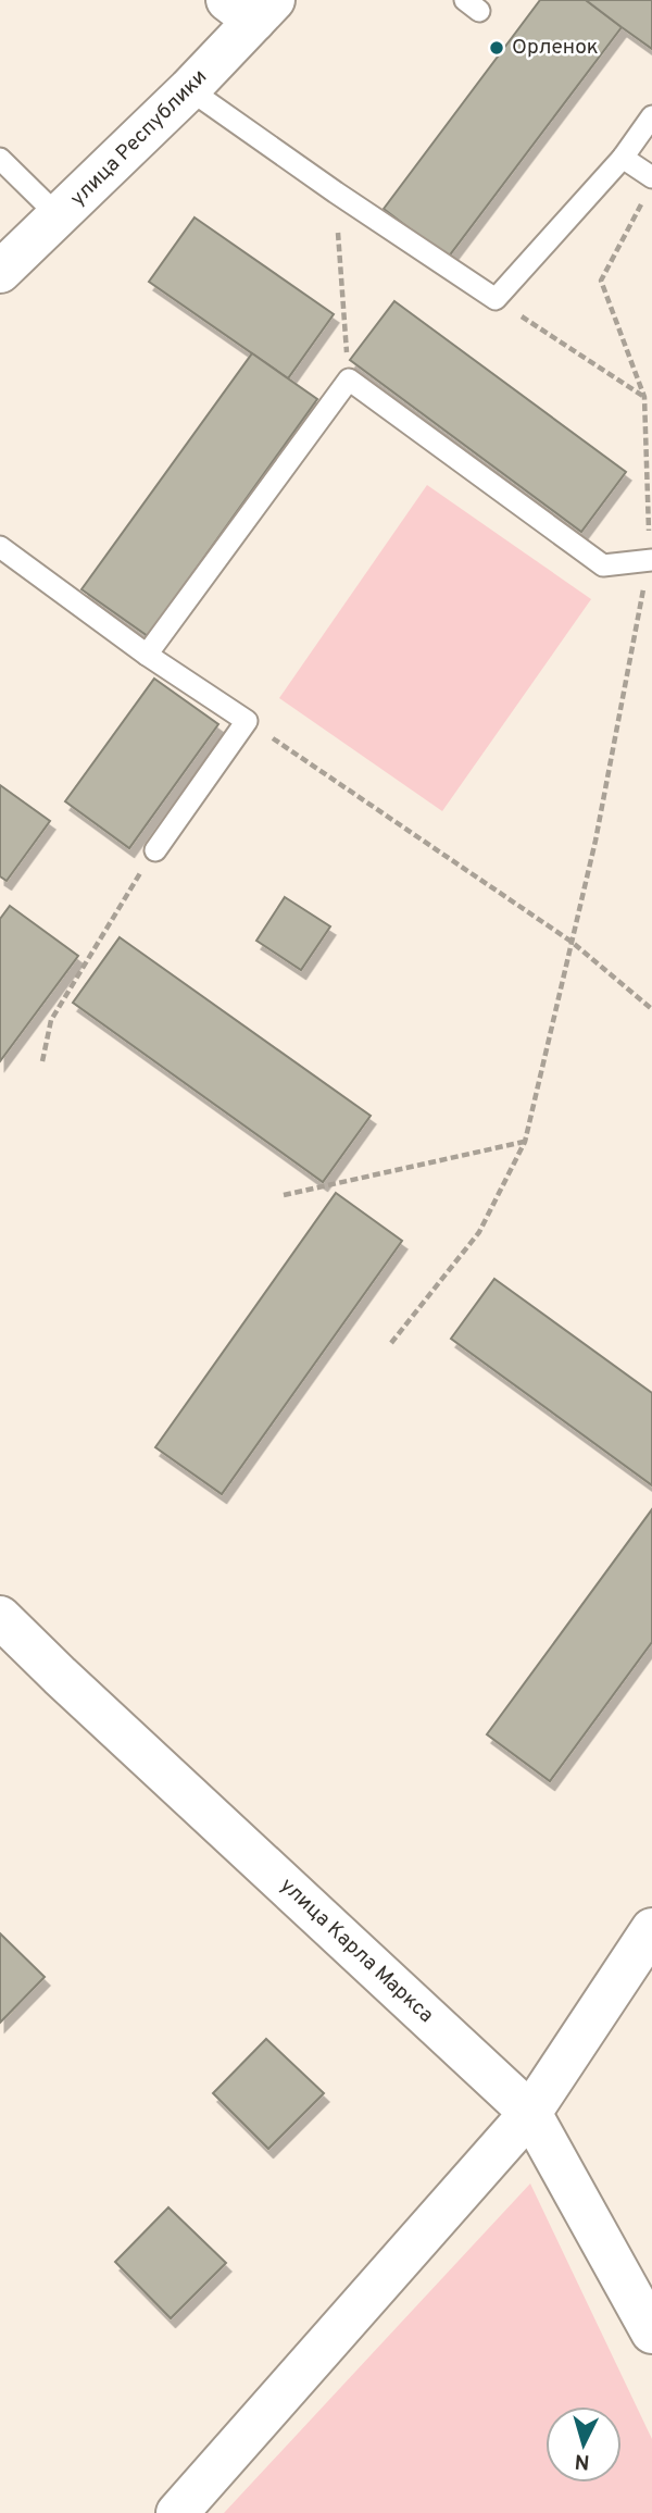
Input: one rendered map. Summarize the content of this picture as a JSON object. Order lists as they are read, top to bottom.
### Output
{
  "streets": {
    "street": ["улица Республики", "улица Карла Маркса"]
  },
  "places": ["Орленок"],
  "north": "bottom"
}
